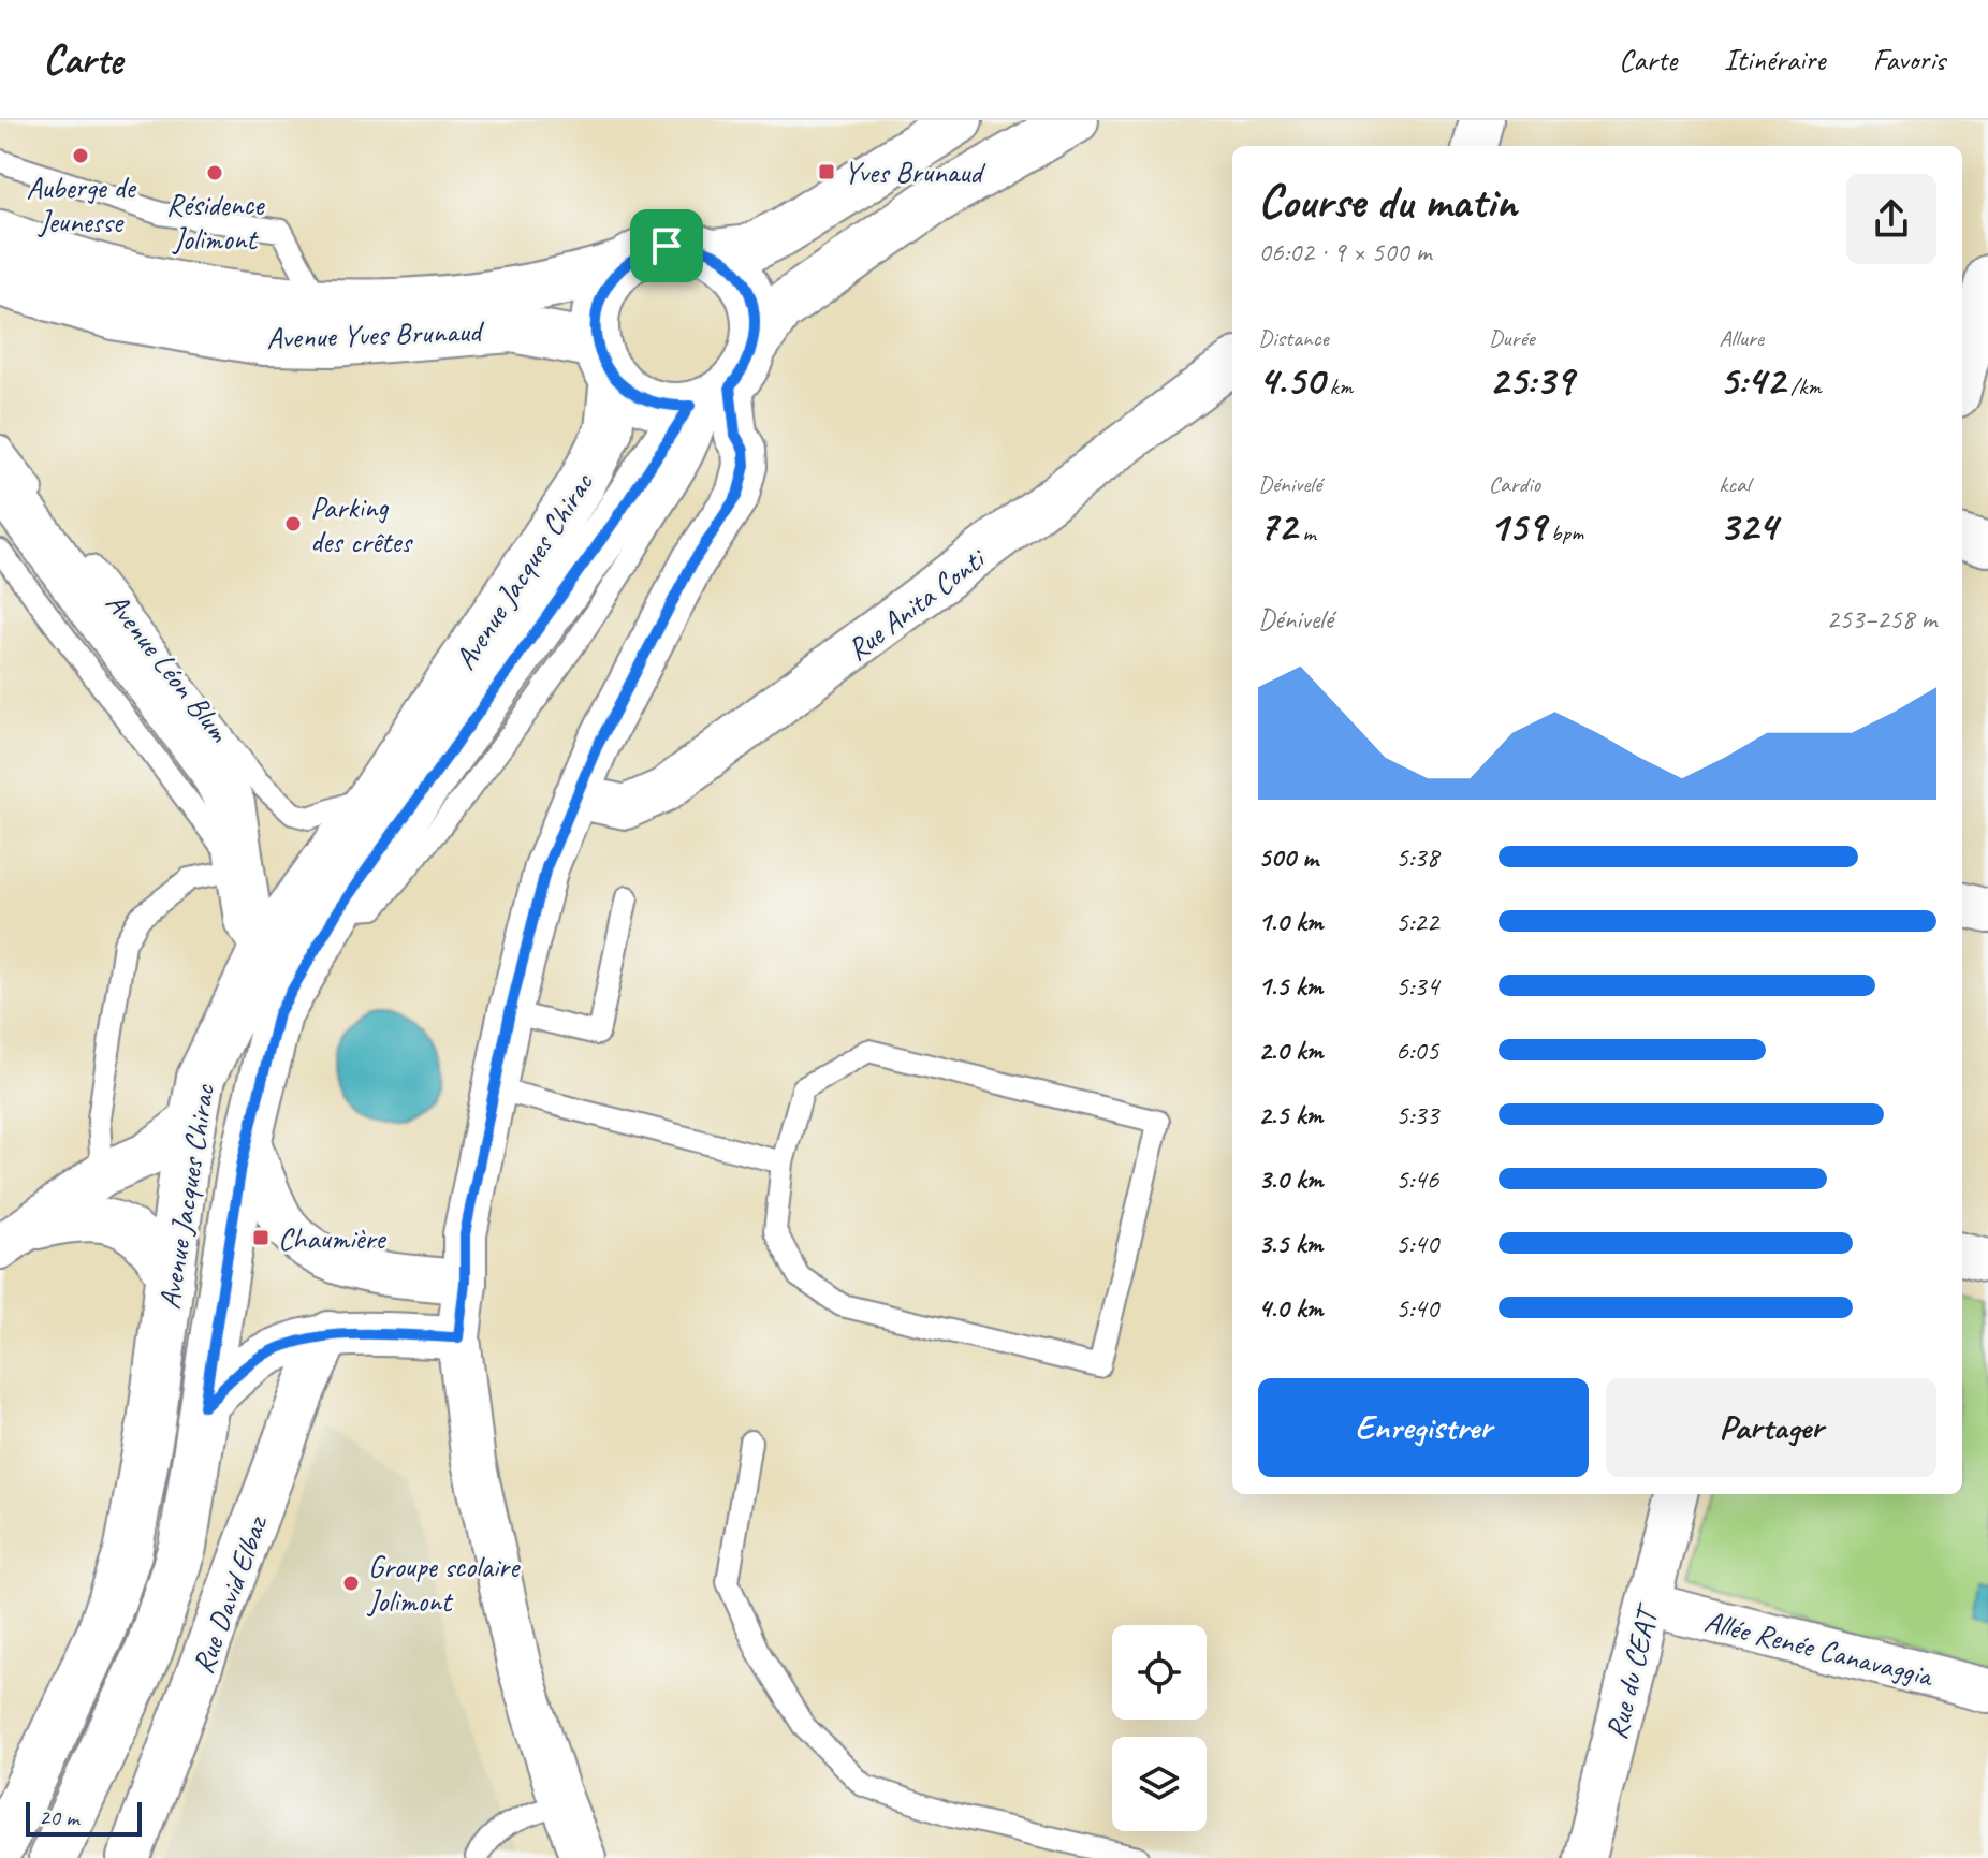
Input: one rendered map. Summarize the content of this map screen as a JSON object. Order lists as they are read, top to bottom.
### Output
{
  "streets": {
    "main road": ["Avenue Yves Brunaud", "Avenue Jacques Chirac", "Avenue Léon Blum"],
    "street": [
      "Rue Anita Conti",
      "Rue David Elbaz",
      "Allée Renée Canavaggia",
      "Rue du CEAT"
    ]
  },
  "crossings": [
    ["Avenue Yves Brunaud", "Avenue Jacques Chirac"],
    ["Avenue Jacques Chirac", "Avenue Léon Blum"],
    ["Allée Renée Canavaggia", "Rue du CEAT"]
  ],
  "places": {
    "other": [
      "Auberge de Jeunesse",
      "Résidence Jolimont",
      "Parking des crêtes",
      "Groupe scolaire Jolimont"
    ],
    "transit": ["Yves Brunaud", "Chaumière"]
  },
  "scale_bar": "20 m",
  "page": {
    "header": "Carte",
    "nav": ["Carte", "Itinéraire", "Favoris"],
    "heading": ["Course du matin", "06:02 · 9 × 500 m"],
    "stats": [
      ["Distance", "4.50 km"],
      ["Durée", "25:39"],
      ["Allure", "5:42 /km"],
      ["Dénivelé", "72 m"],
      ["Cardio", "159 bpm"],
      ["kcal", "324"]
    ],
    "chart": ["Dénivelé", "253–258 m"],
    "list": [
      {
        "name": "500 m",
        "note": "5:38"
      },
      {
        "name": "1.0 km",
        "note": "5:22"
      },
      {
        "name": "1.5 km",
        "note": "5:34"
      },
      {
        "name": "2.0 km",
        "note": "6:05"
      },
      {
        "name": "2.5 km",
        "note": "5:33"
      },
      {
        "name": "3.0 km",
        "note": "5:46"
      },
      {
        "name": "3.5 km",
        "note": "5:40"
      },
      {
        "name": "4.0 km",
        "note": "5:40"
      }
    ],
    "buttons": ["Enregistrer", "Partager"],
    "scale": "20 m"
  }
}
